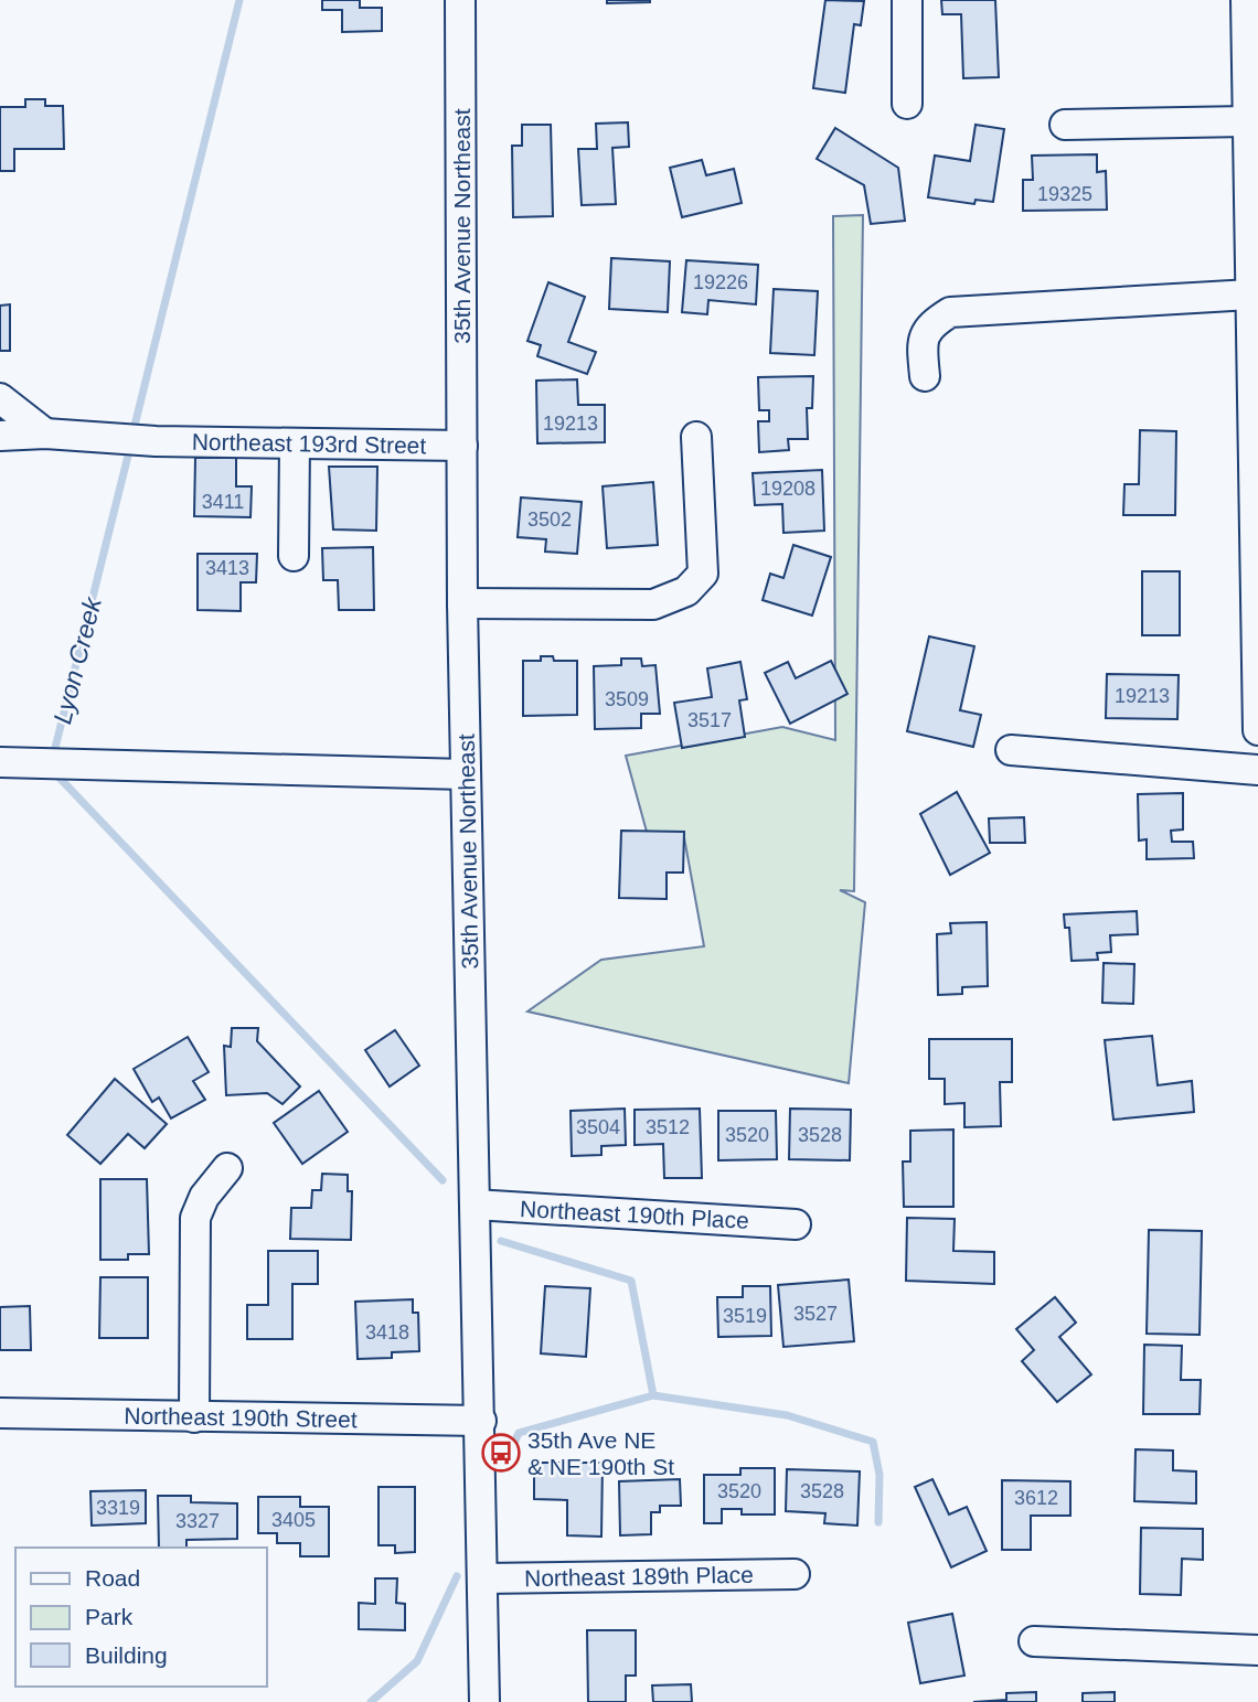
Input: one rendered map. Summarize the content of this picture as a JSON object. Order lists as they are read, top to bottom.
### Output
{
  "streets": {
    "street": [
      "35th Avenue Northeast",
      "Northeast 193rd Street",
      "Northeast 190th Place",
      "Northeast 190th Street",
      "Northeast 189th Place"
    ]
  },
  "crossings": [
    ["35th Avenue Northeast", "Northeast 193rd Street"],
    ["35th Avenue Northeast", "Northeast 190th Place"],
    ["35th Avenue Northeast", "Northeast 190th Street"],
    ["35th Avenue Northeast", "Northeast 189th Place"]
  ],
  "water": ["Lyon Creek"],
  "places": {
    "bus stop": ["35th Ave NE & NE 190th St"]
  },
  "house_numbers": [
    "19325",
    "19226",
    "19213",
    "19208",
    "3411",
    "3502",
    "3413",
    "19213",
    "3509",
    "3517",
    "3504",
    "3512",
    "3520",
    "3528",
    "3527",
    "3519",
    "3418",
    "3520",
    "3528",
    "3612",
    "3319",
    "3405",
    "3327"
  ],
  "legend": ["Road", "Park", "Building"]
}
